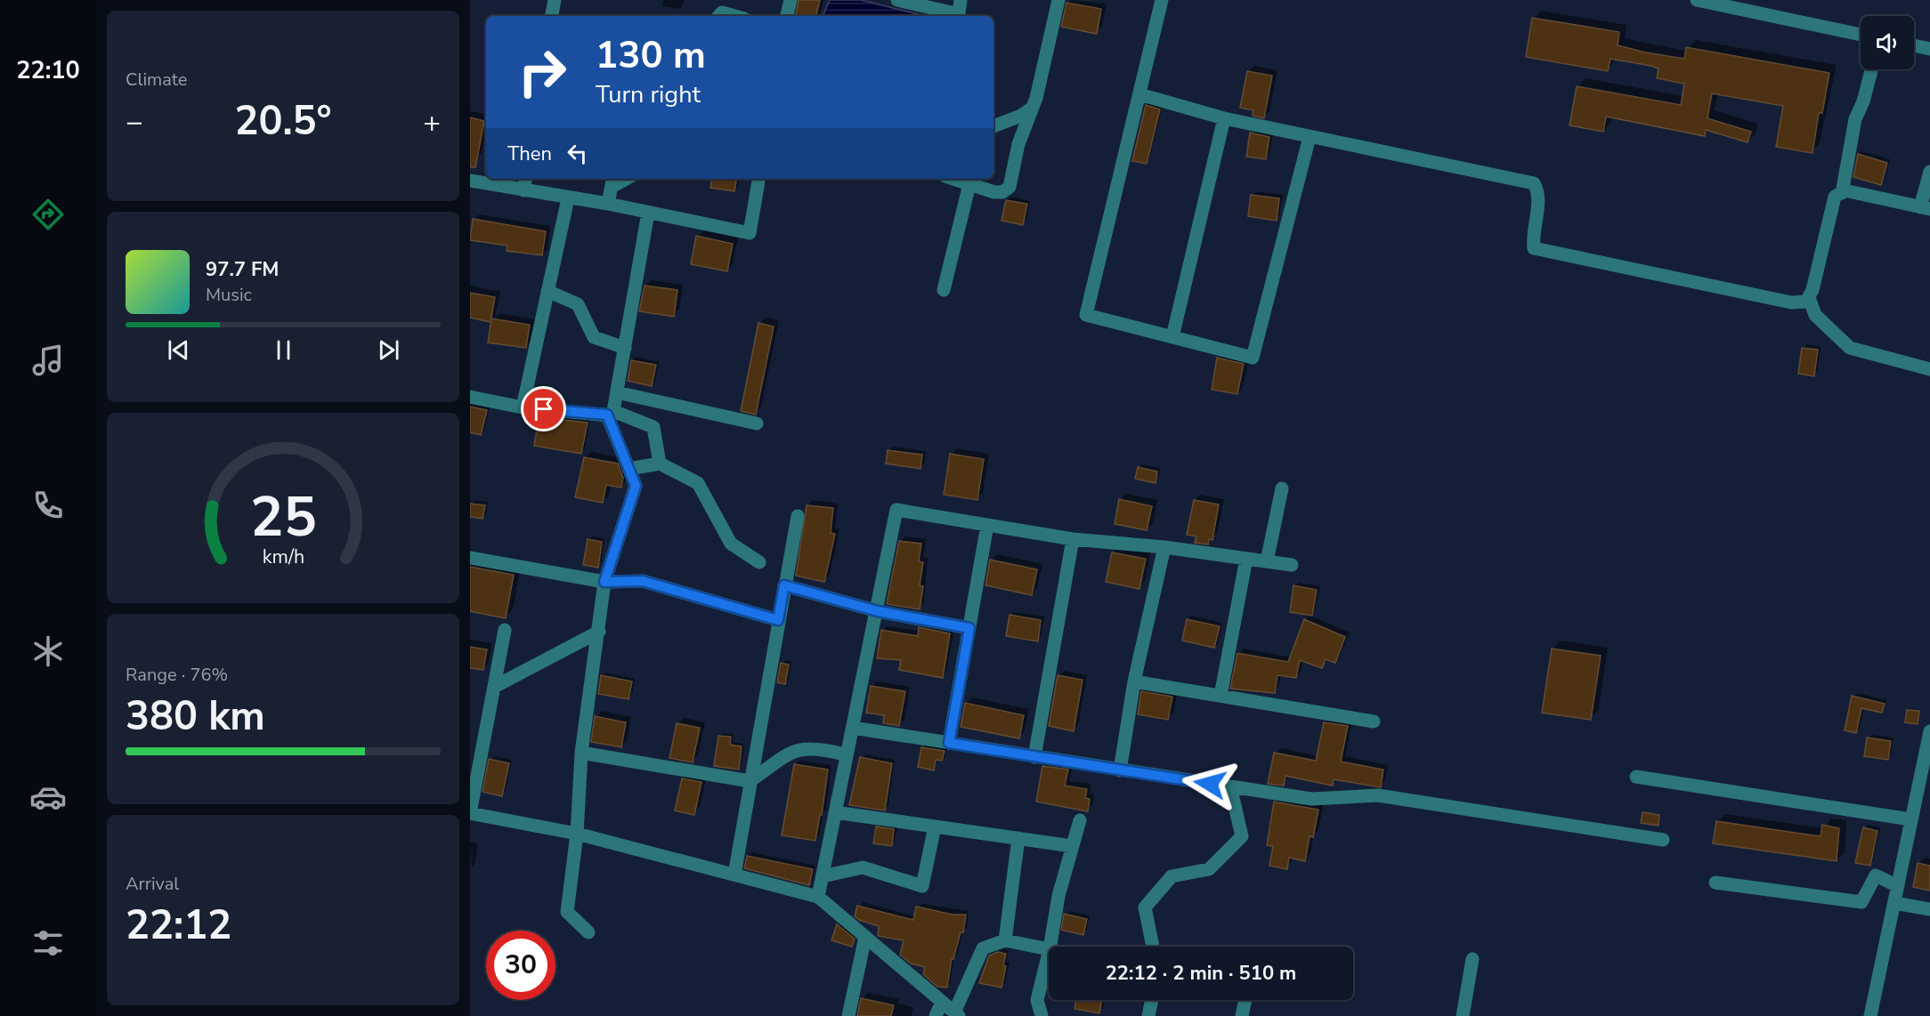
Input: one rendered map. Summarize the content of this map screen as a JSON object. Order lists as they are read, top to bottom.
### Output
{
  "page": {
    "tabs": "22:10",
    "tile": [
      "Climate",
      ["Range · 76%", "380 km"],
      ["Arrival", "22:12"]
    ],
    "turn": ["130 m", "Turn right"],
    "heat": ["−", "20.5°", "+"],
    "then": "Then",
    "song": ["97.7 FM", "Music"],
    "limit": "30",
    "trip": "22:12 · 2 min · 510 m",
    "gauge": ["25", "km/h"]
  }
}
